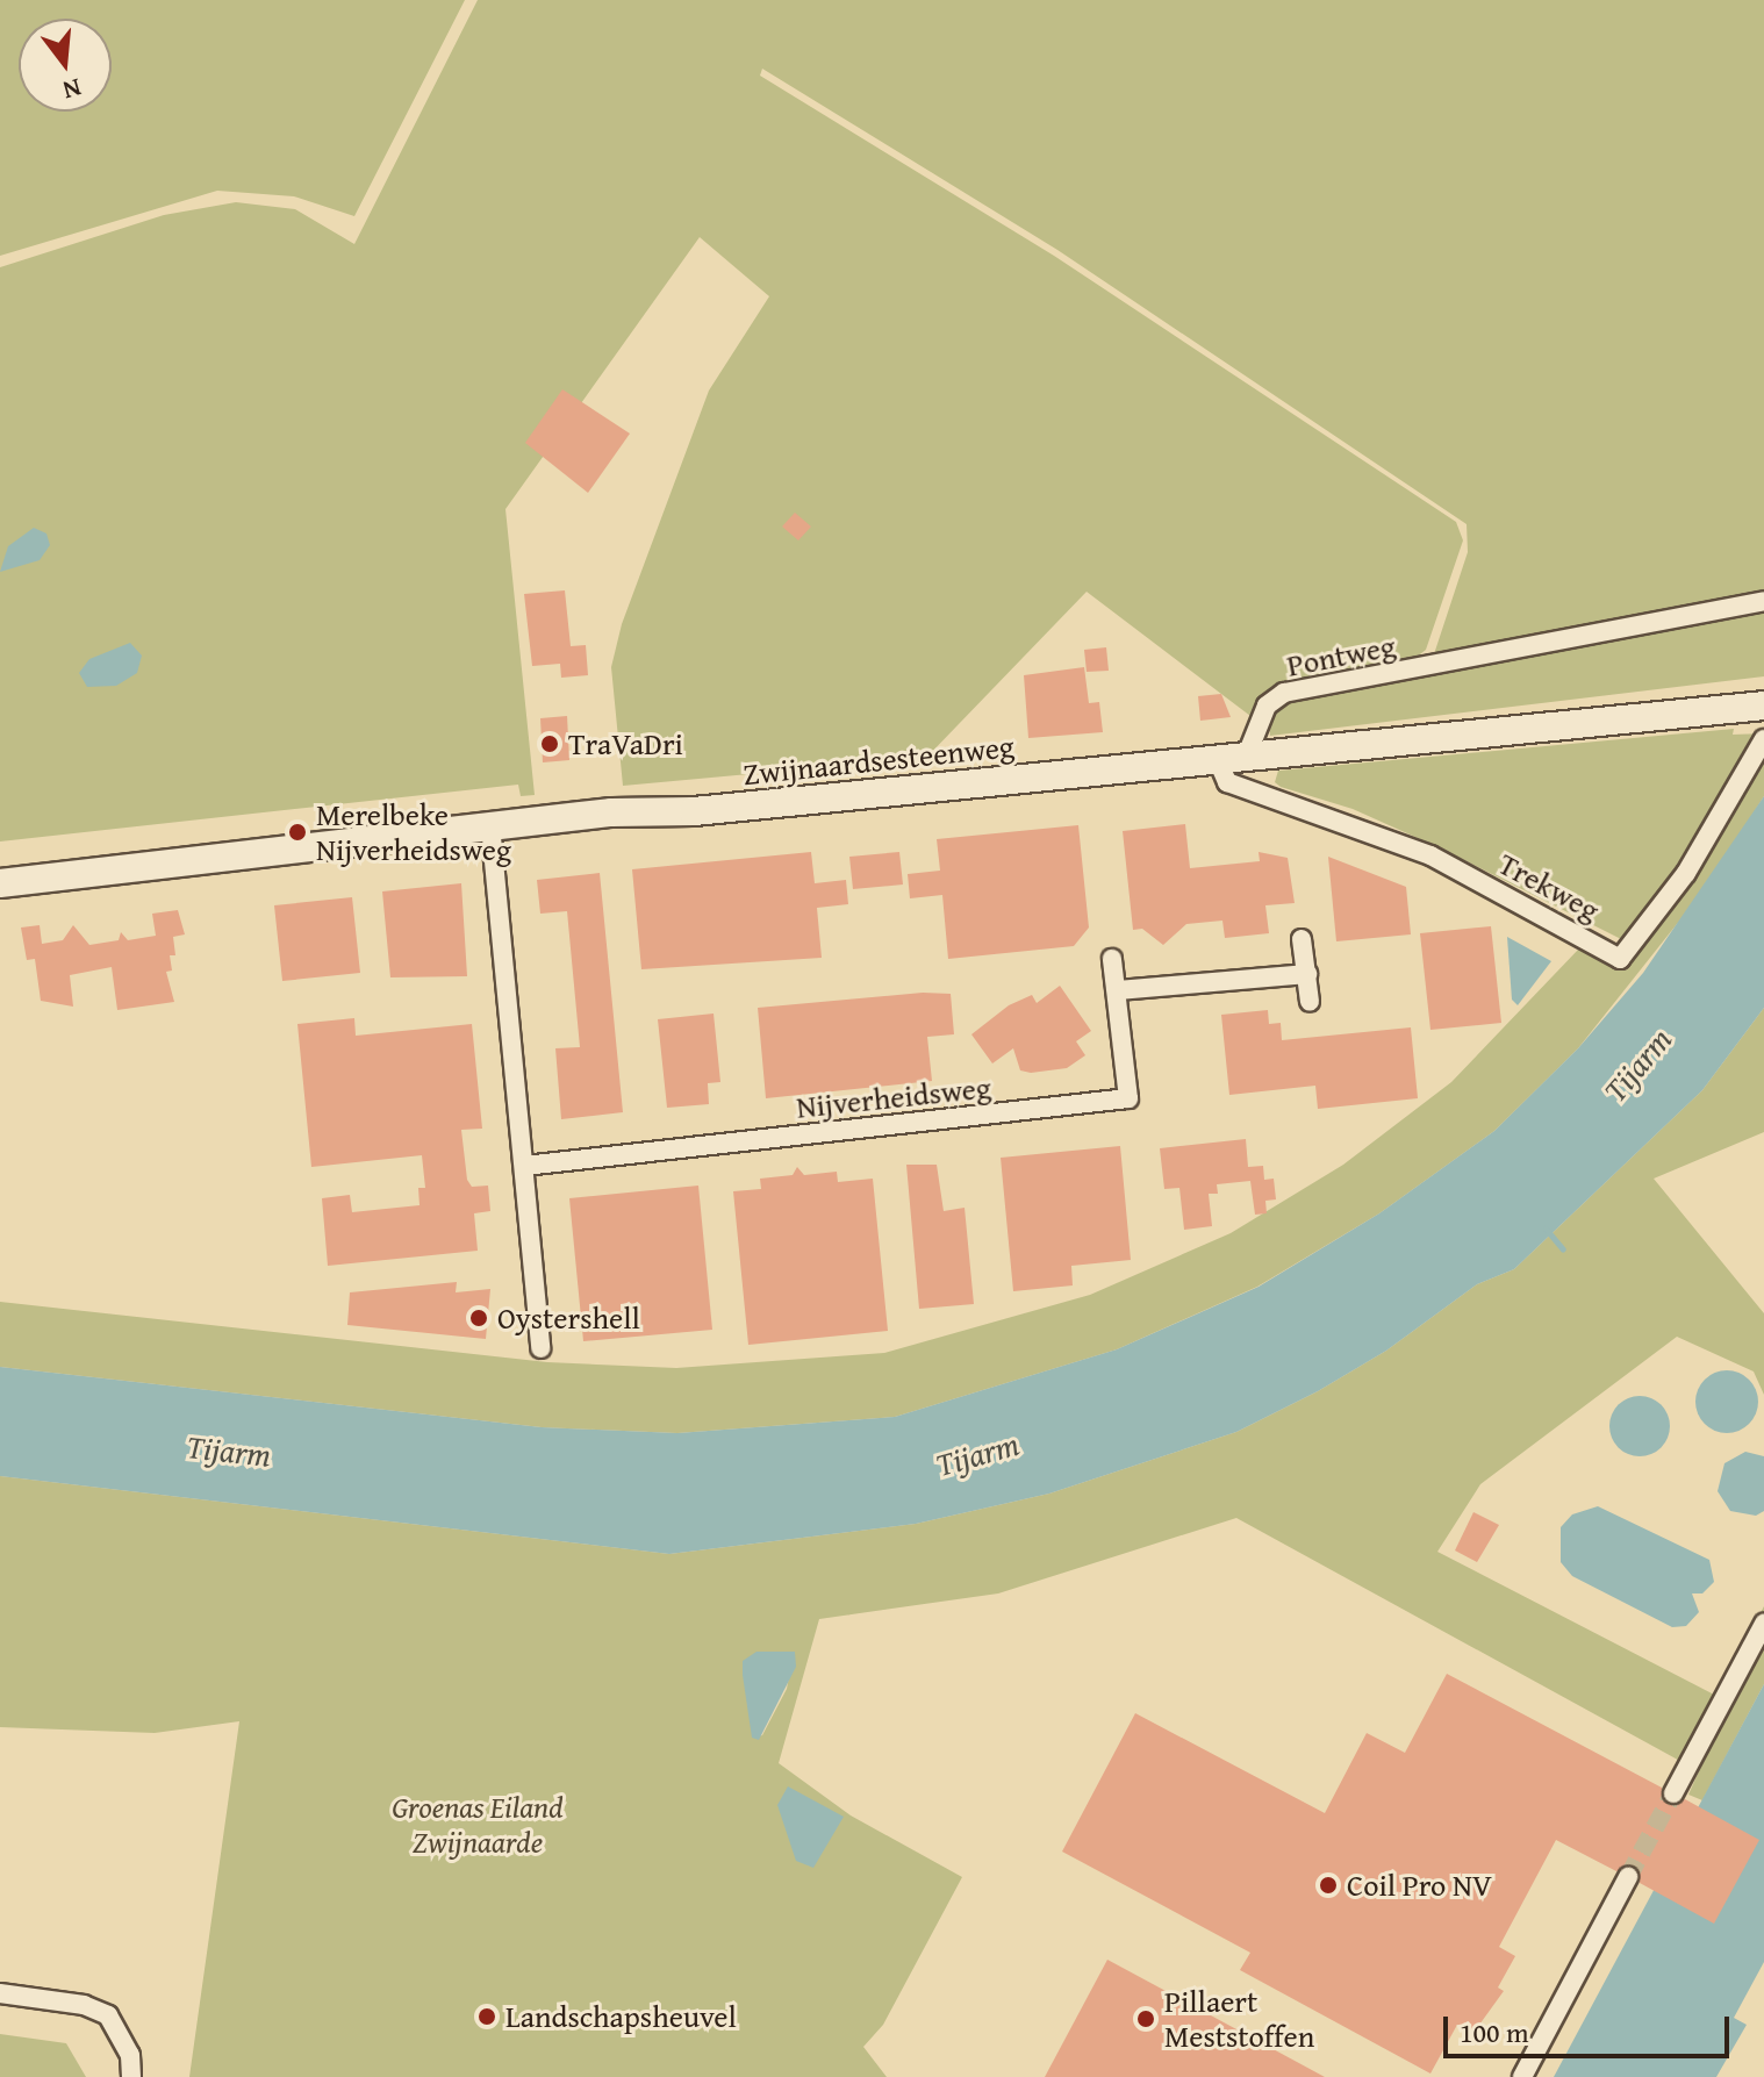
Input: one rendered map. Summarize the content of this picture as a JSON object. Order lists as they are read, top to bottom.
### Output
{
  "streets": {
    "main road": ["Zwijnaardsesteenweg"],
    "street": ["Pontweg", "Trekweg", "Nijverheidsweg"]
  },
  "crossings": [
    ["Pontweg", "Zwijnaardsesteenweg"],
    ["Pontweg", "Trekweg"],
    ["Zwijnaardsesteenweg", "Trekweg"]
  ],
  "water": ["Tijarm"],
  "parks": ["Groenas Eiland Zwijnaarde"],
  "places": [
    "TraVaDri",
    "Merelbeke Nijverheidsweg",
    "Oystershell",
    "Coil Pro NV",
    "Landschapsheuvel",
    "Pillaert Meststoffen"
  ],
  "scale_bar": "100 m",
  "north": "bottom"
}
